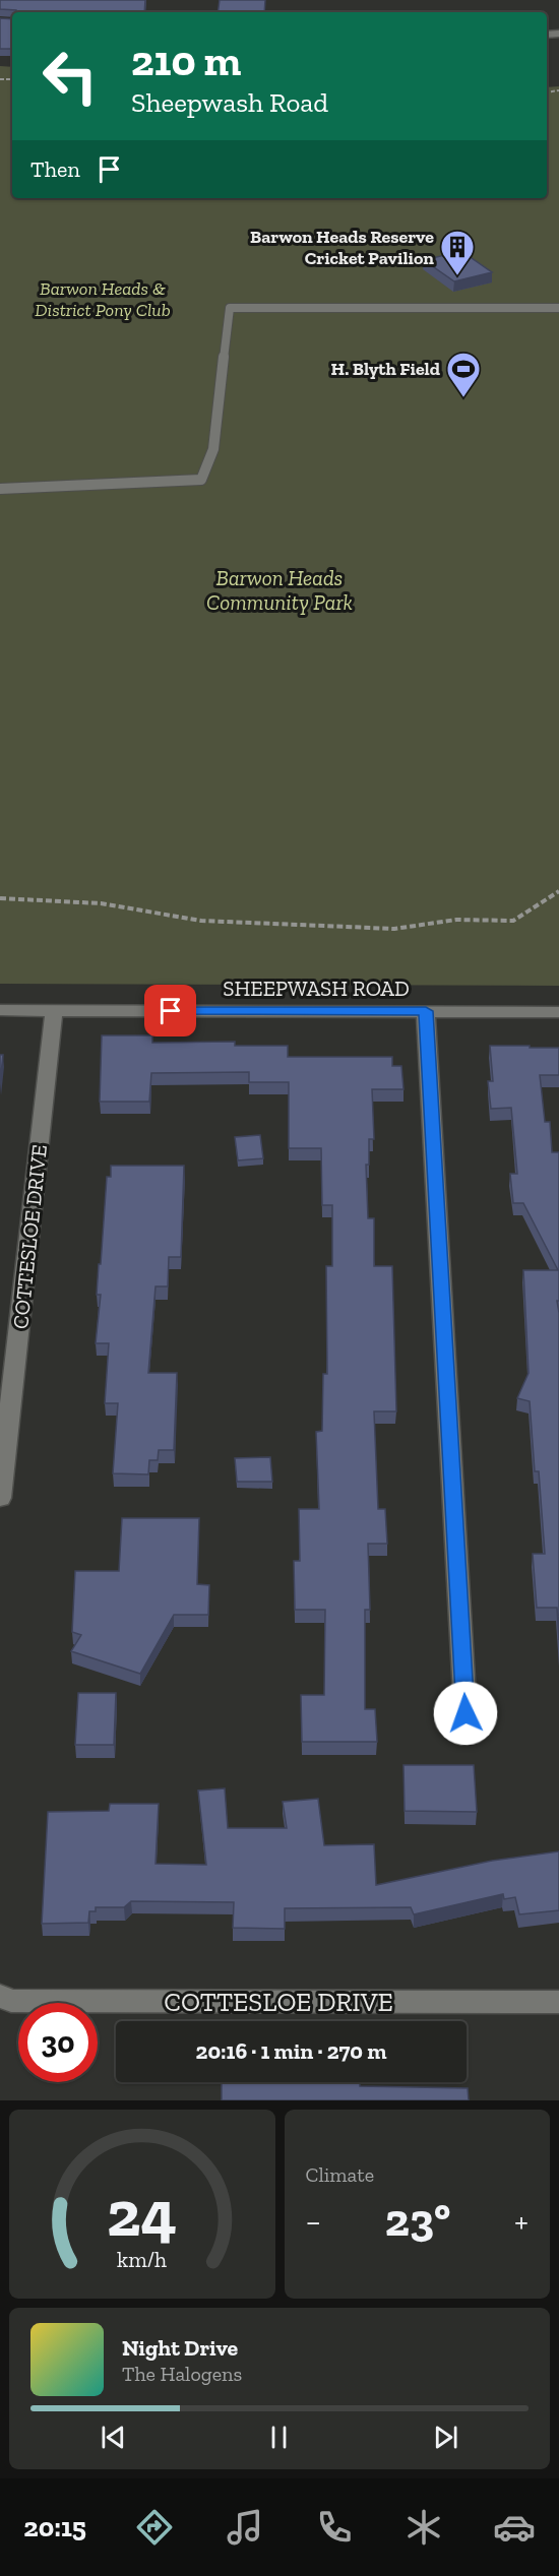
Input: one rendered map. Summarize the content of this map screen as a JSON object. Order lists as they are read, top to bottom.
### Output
{
  "streets": {
    "street": ["SHEEPWASH ROAD", "COTTESLOE DRIVE"]
  },
  "crossings": [
    ["SHEEPWASH ROAD", "COTTESLOE DRIVE"]
  ],
  "parks": ["Barwon Heads & District Pony Club", "Barwon Heads Community Park"],
  "places": {
    "building": ["Barwon Heads Reserve Cricket Pavilion"],
    "sports": ["H. Blyth Field"]
  },
  "page": {
    "turn": ["210 m", "Sheepwash Road"],
    "then": "Then",
    "limit": "30",
    "trip": "20:16 · 1 min · 270 m",
    "tile": "Climate",
    "heat": ["−", "23°", "+"],
    "song": ["Night Drive", "The Halogens"],
    "tabs": "20:15",
    "gauge": ["24", "km/h"]
  }
}
